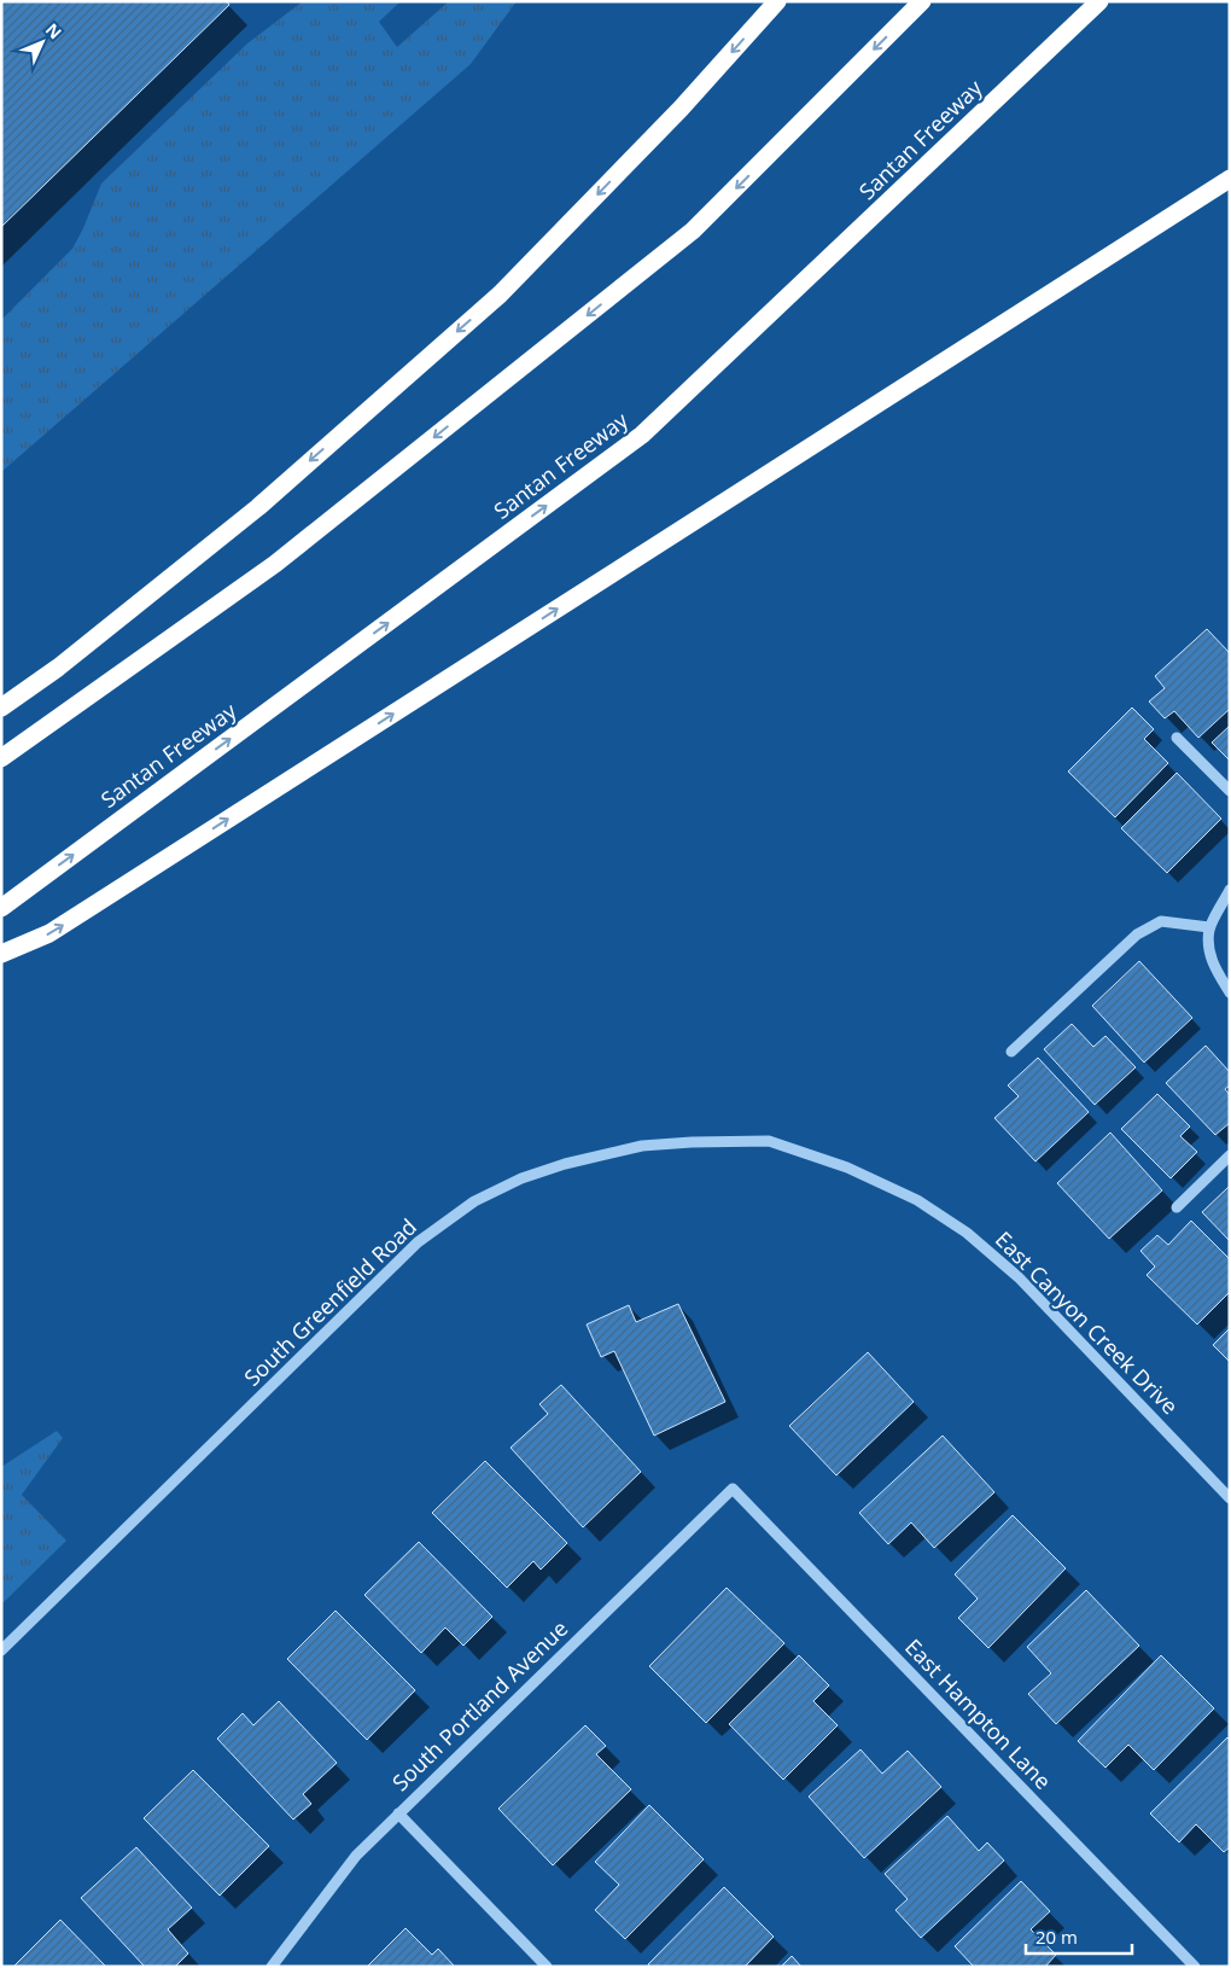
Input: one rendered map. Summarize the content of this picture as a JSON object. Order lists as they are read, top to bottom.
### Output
{
  "streets": {
    "highway": ["Santan Freeway"],
    "street": [
      "South Greenfield Road",
      "East Canyon Creek Drive",
      "South Portland Avenue",
      "East Hampton Lane"
    ]
  },
  "crossings": [
    ["South Greenfield Road", "East Canyon Creek Drive"],
    ["South Portland Avenue", "East Hampton Lane"]
  ],
  "scale_bar": "20 m",
  "north": "top right"
}
